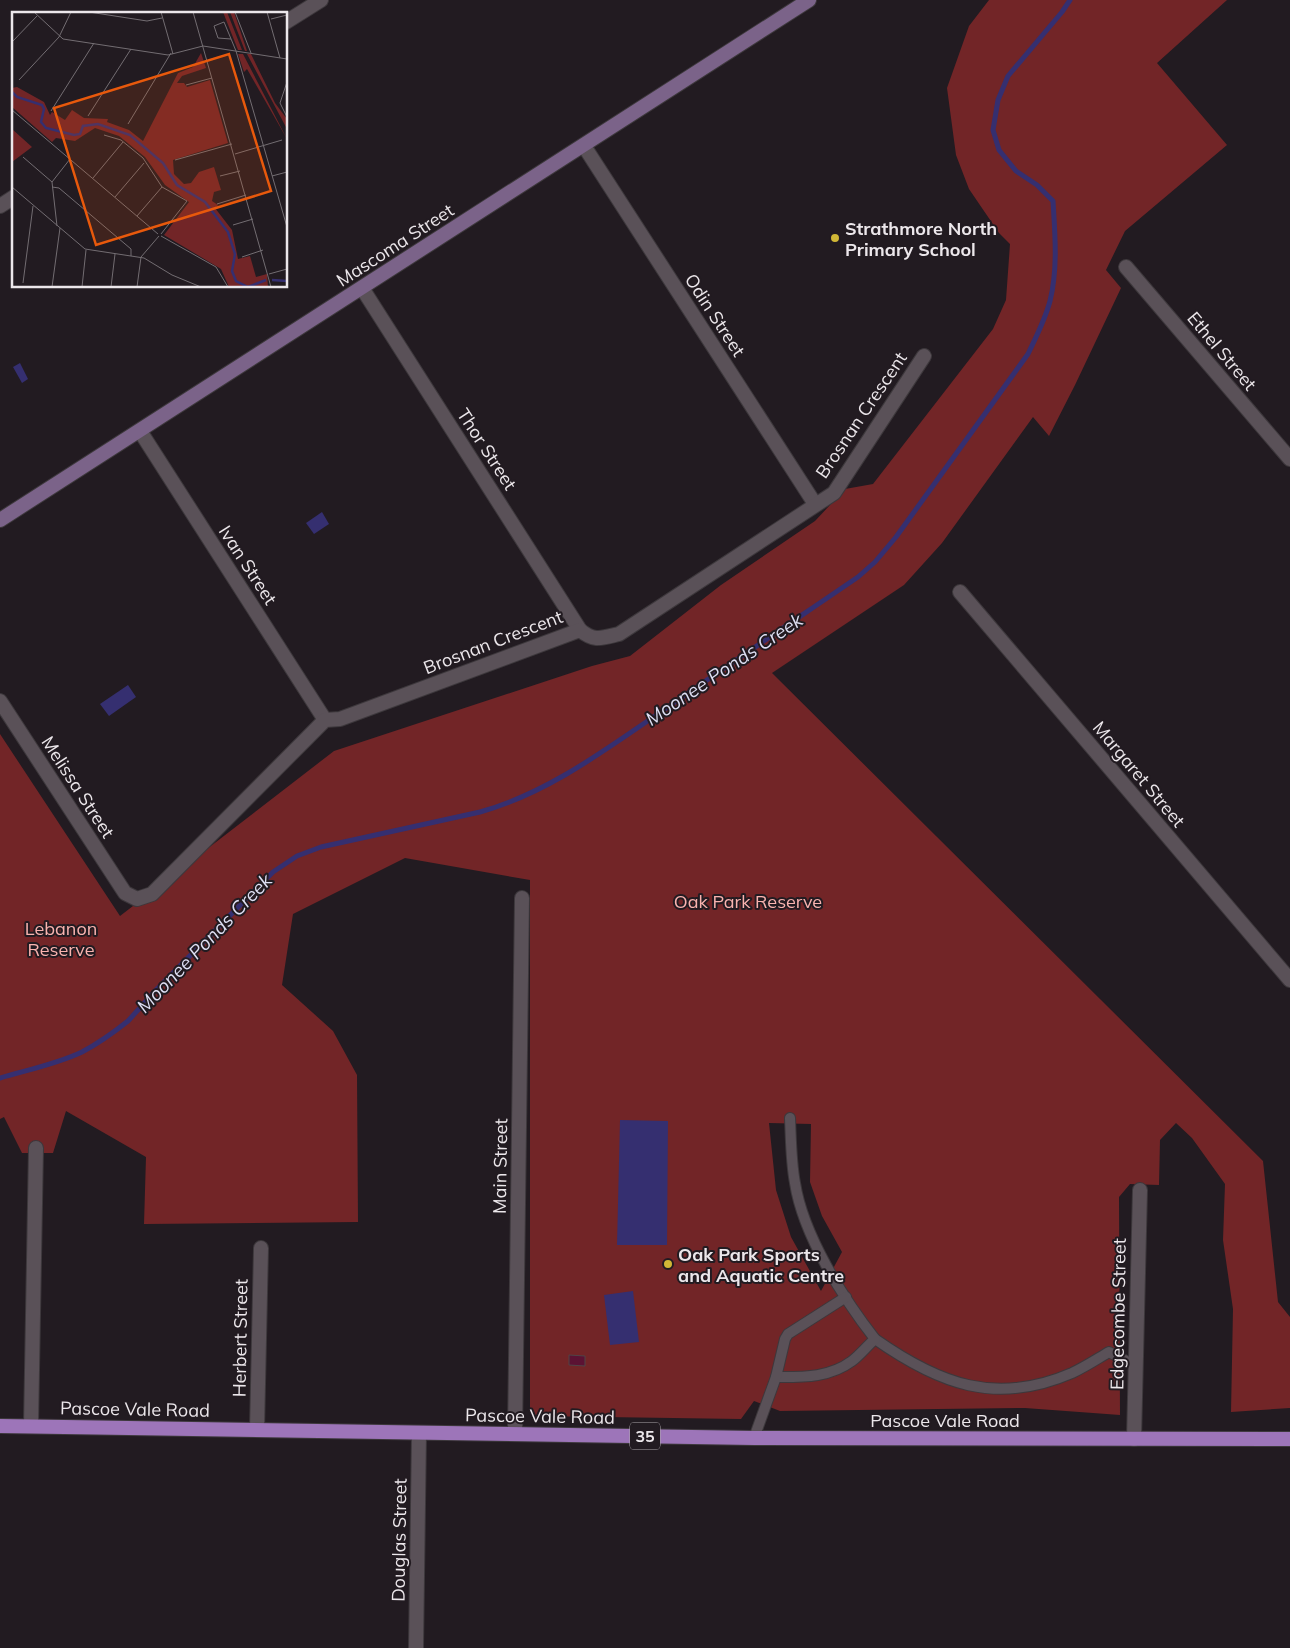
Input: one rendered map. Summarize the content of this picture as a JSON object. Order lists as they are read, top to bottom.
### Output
{
  "streets": {
    "main road": ["Mascoma Street", "Pascoe Vale Road", "35"],
    "street": [
      "Odin Street",
      "Ethel Street",
      "Brosnan Crescent",
      "Thor Street",
      "Ivan Street",
      "Margaret Street",
      "Melissa Street",
      "Main Street",
      "Edgecombe Street",
      "Herbert Street",
      "Douglas Street"
    ]
  },
  "crossings": [
    ["Mascoma Street", "Odin Street"],
    ["Mascoma Street", "Thor Street"],
    ["Mascoma Street", "Ivan Street"],
    ["Odin Street", "Brosnan Crescent"],
    ["Brosnan Crescent", "Thor Street"],
    ["Brosnan Crescent", "Ivan Street"],
    ["Brosnan Crescent", "Melissa Street"],
    ["Ivan Street", "Melissa Street"],
    ["Main Street", "Pascoe Vale Road"],
    ["Edgecombe Street", "Pascoe Vale Road"],
    ["Herbert Street", "Pascoe Vale Road"],
    ["Pascoe Vale Road", "Douglas Street"]
  ],
  "water": ["Moonee Ponds Creek"],
  "parks": ["Oak Park Reserve", "Lebanon Reserve"],
  "places": ["Strathmore North Primary School", "Oak Park Sports and Aquatic Centre"]
}
